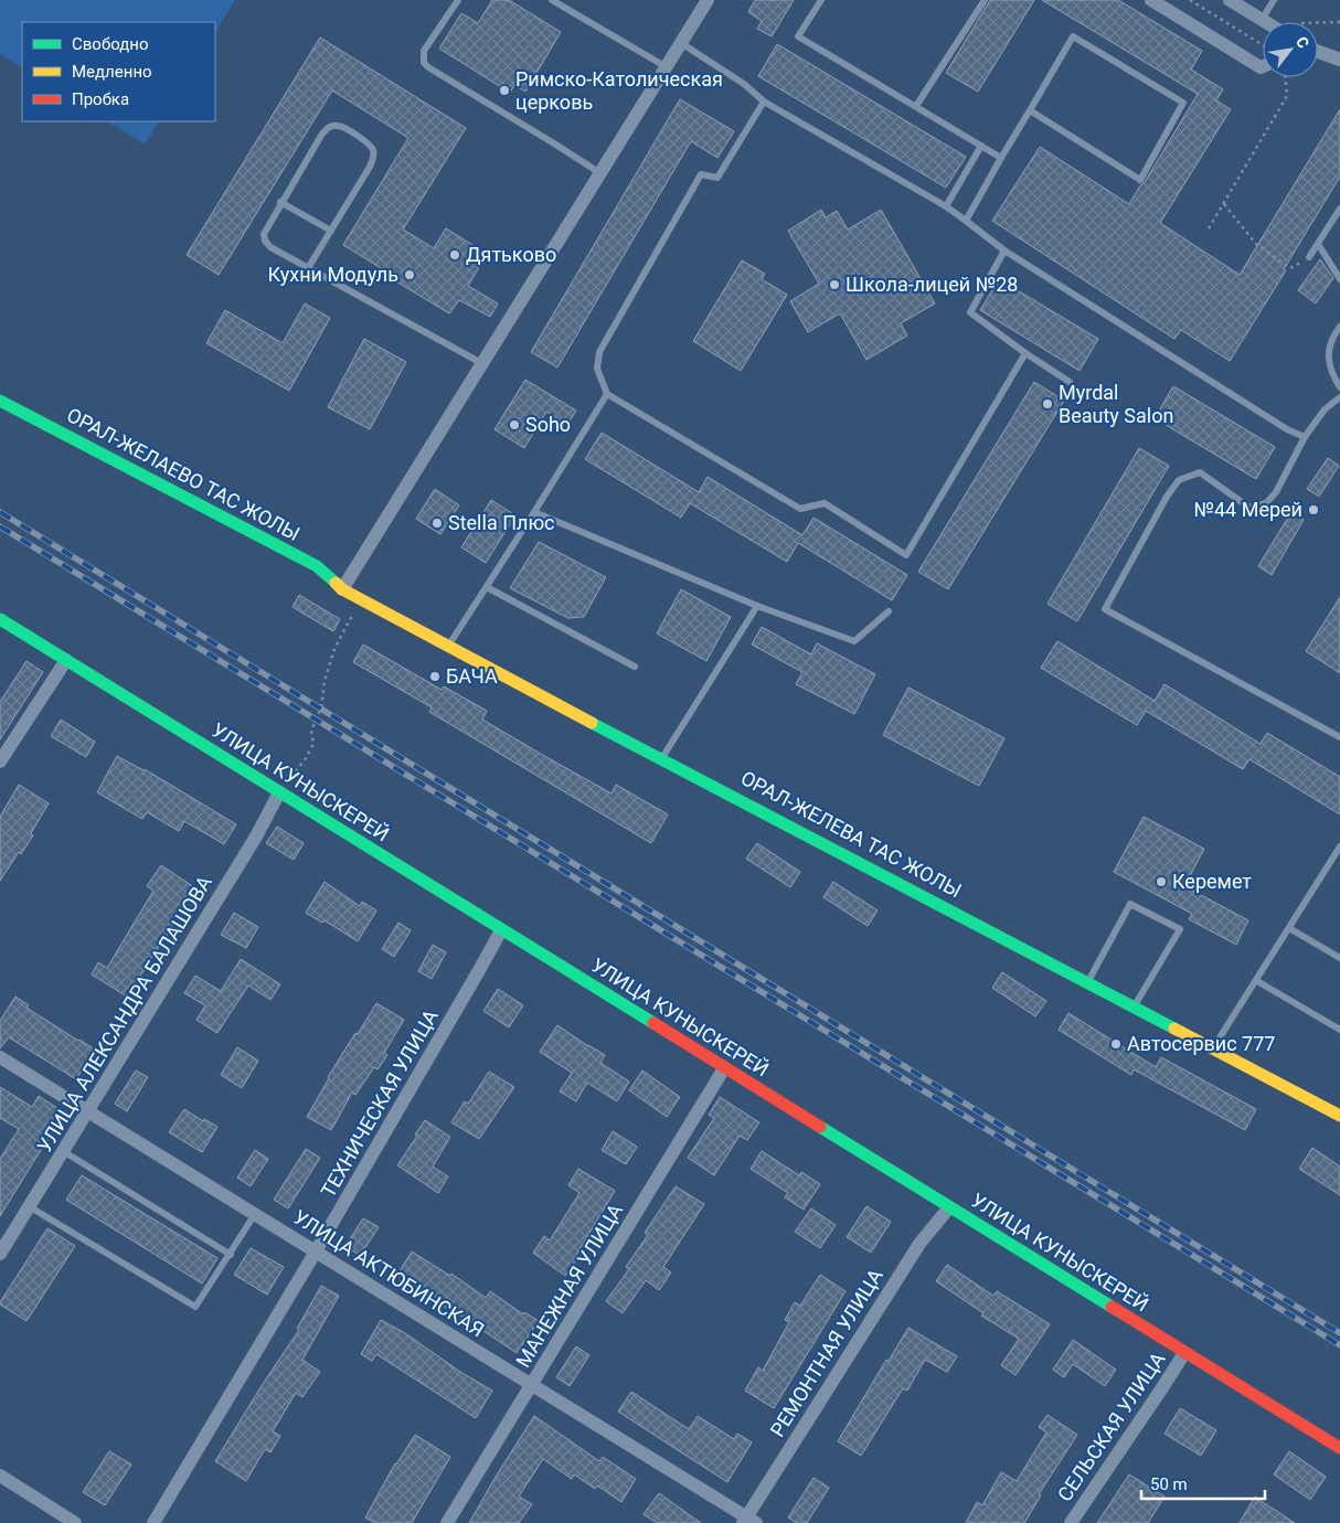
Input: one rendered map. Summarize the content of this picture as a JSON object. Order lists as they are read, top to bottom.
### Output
{
  "streets": {
    "street": [
      "ОРАЛ-ЖЕЛАЕВО ТАС ЖОЛЫ",
      "УЛИЦА КУНЫСКЕРЕЙ",
      "ОРАЛ-ЖЕЛЕВА ТАС ЖОЛЫ",
      "УЛИЦА АЛЕКСАНДРА БАЛАШОВА",
      "ТЕХНИЧЕСКАЯ УЛИЦА",
      "УЛИЦА АКТЮБИНСКАЯ",
      "МАНЕЖНАЯ УЛИЦА",
      "РЕМОНТНАЯ УЛИЦА",
      "СЕЛЬСКАЯ УЛИЦА"
    ]
  },
  "crossings": [
    ["ОРАЛ-ЖЕЛАЕВО ТАС ЖОЛЫ", "ОРАЛ-ЖЕЛЕВА ТАС ЖОЛЫ"],
    ["УЛИЦА КУНЫСКЕРЕЙ", "УЛИЦА АЛЕКСАНДРА БАЛАШОВА"],
    ["УЛИЦА КУНЫСКЕРЕЙ", "ТЕХНИЧЕСКАЯ УЛИЦА"],
    ["УЛИЦА КУНЫСКЕРЕЙ", "МАНЕЖНАЯ УЛИЦА"],
    ["УЛИЦА КУНЫСКЕРЕЙ", "РЕМОНТНАЯ УЛИЦА"],
    ["УЛИЦА КУНЫСКЕРЕЙ", "СЕЛЬСКАЯ УЛИЦА"],
    ["УЛИЦА АЛЕКСАНДРА БАЛАШОВА", "УЛИЦА АКТЮБИНСКАЯ"],
    ["ТЕХНИЧЕСКАЯ УЛИЦА", "УЛИЦА АКТЮБИНСКАЯ"],
    ["УЛИЦА АКТЮБИНСКАЯ", "МАНЕЖНАЯ УЛИЦА"],
    ["УЛИЦА АКТЮБИНСКАЯ", "РЕМОНТНАЯ УЛИЦА"]
  ],
  "places": [
    "Римско-Католическая церковь",
    "Дятьково",
    "Кухни Модуль",
    "Школа-лицей №28",
    "Myrdal Beauty Salon",
    "Soho",
    "№44 Мерей",
    "Stella Плюс",
    "БАЧА",
    "Керемет",
    "Автосервис 777"
  ],
  "legend": ["Свободно", "Медленно", "Пробка"],
  "scale_bar": "50 m",
  "north": "top right"
}
